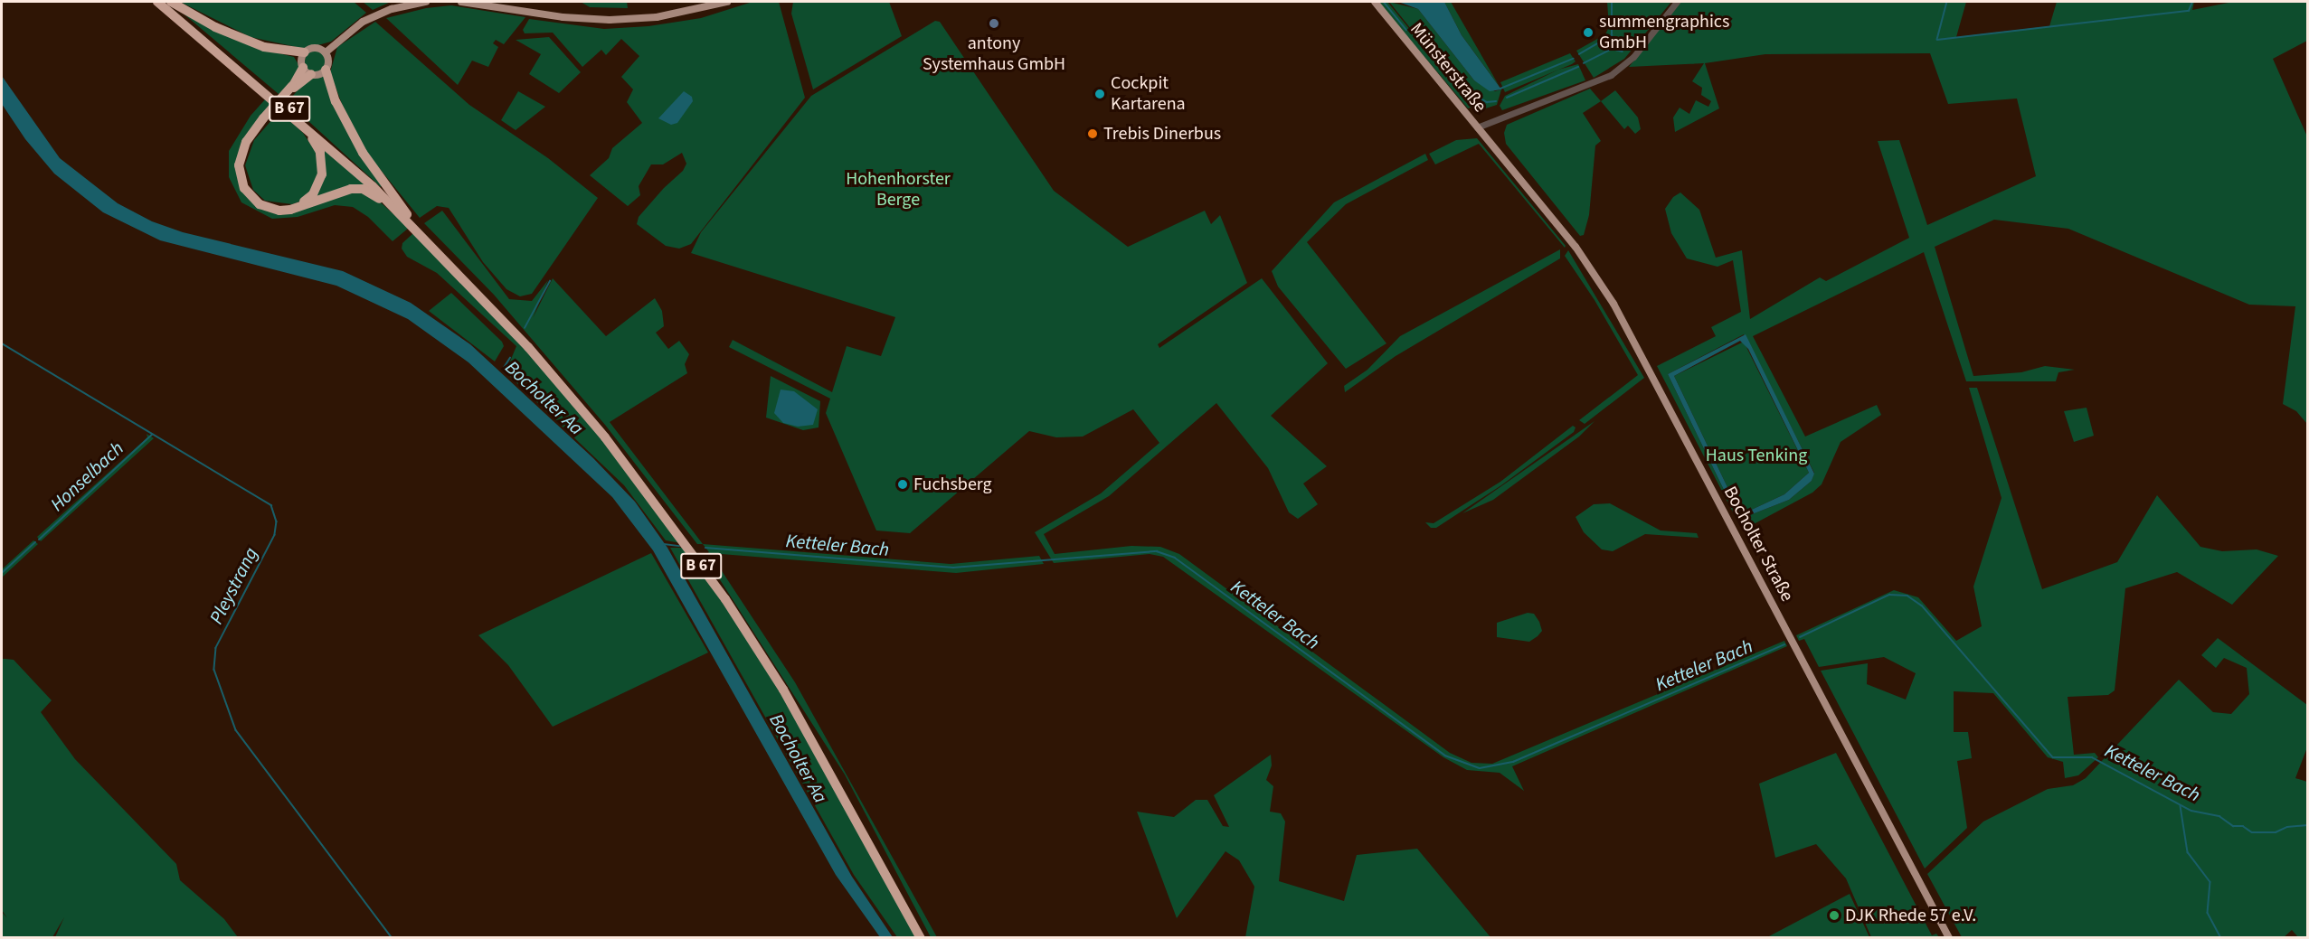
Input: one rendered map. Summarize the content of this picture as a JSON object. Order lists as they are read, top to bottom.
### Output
{
  "streets": {
    "highway": ["B 67"],
    "main road": ["Münsterstraße", "Bocholter Straße"]
  },
  "crossings": [
    ["Münsterstraße", "Bocholter Straße"]
  ],
  "water": [
    "Bocholter Aa",
    "Honselbach",
    "Ketteler Bach",
    "Pleystrang"
  ],
  "parks": ["Hohenhorster Berge", "Haus Tenking"],
  "places": [
    "antony Systemhaus GmbH",
    "summengraphics GmbH",
    "Cockpit Kartarena",
    "Trebis Dinerbus",
    "Fuchsberg",
    "DJK Rhede 57 e.V."
  ]
}
